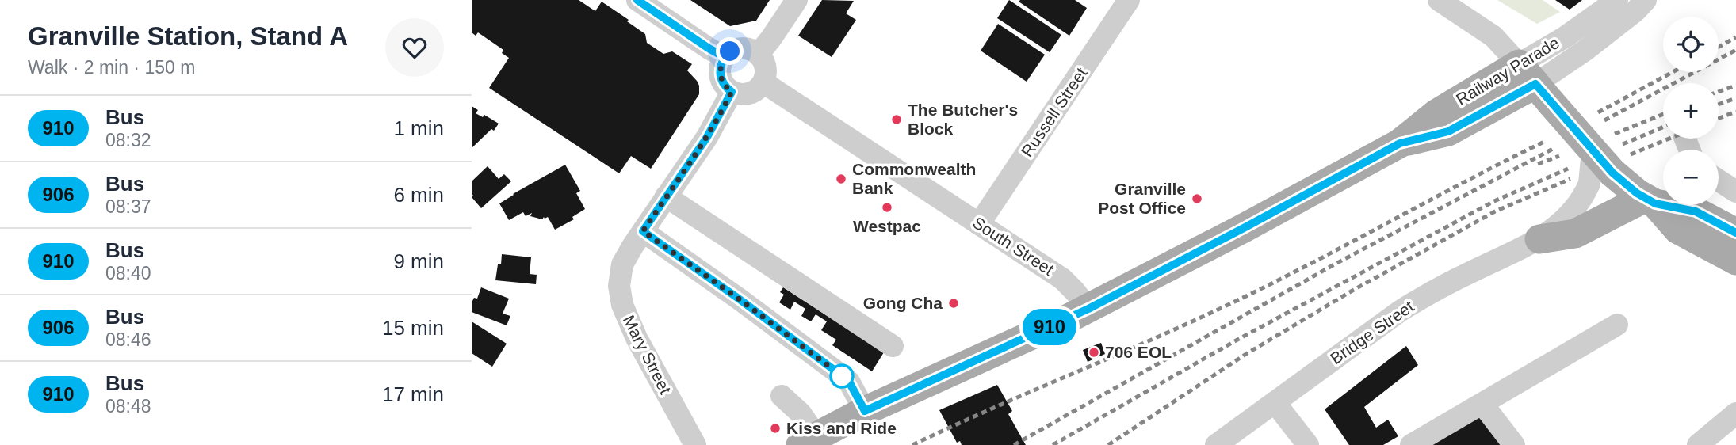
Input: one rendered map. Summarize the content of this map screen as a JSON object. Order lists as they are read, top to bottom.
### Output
{
  "streets": {
    "main road": ["Railway Parade"],
    "street": [
      "Russell Street",
      "South Street",
      "Bridge Street",
      "Mary Street"
    ]
  },
  "crossings": [
    ["Railway Parade", "South Street"],
    ["Russell Street", "South Street"],
    ["South Street", "Mary Street"]
  ],
  "places": [
    "The Butcher's Block",
    "Commonwealth Bank",
    "Granville Post Office",
    "Westpac",
    "Gong Cha",
    "706 EOL",
    "Kiss and Ride"
  ],
  "lines": ["bus line 910"],
  "page": {
    "heading": ["Granville Station, Stand A", "Walk · 2 min · 150 m"],
    "on_map": "910",
    "map_buttons": ["+", "−"],
    "list": [
      {
        "mark": "910",
        "name": "Bus",
        "note": "08:32",
        "value": "1 min"
      },
      {
        "mark": "906",
        "name": "Bus",
        "note": "08:37",
        "value": "6 min"
      },
      {
        "mark": "910",
        "name": "Bus",
        "note": "08:40",
        "value": "9 min"
      },
      {
        "mark": "906",
        "name": "Bus",
        "note": "08:46",
        "value": "15 min"
      },
      {
        "mark": "910",
        "name": "Bus",
        "note": "08:48",
        "value": "17 min"
      }
    ]
  }
}
